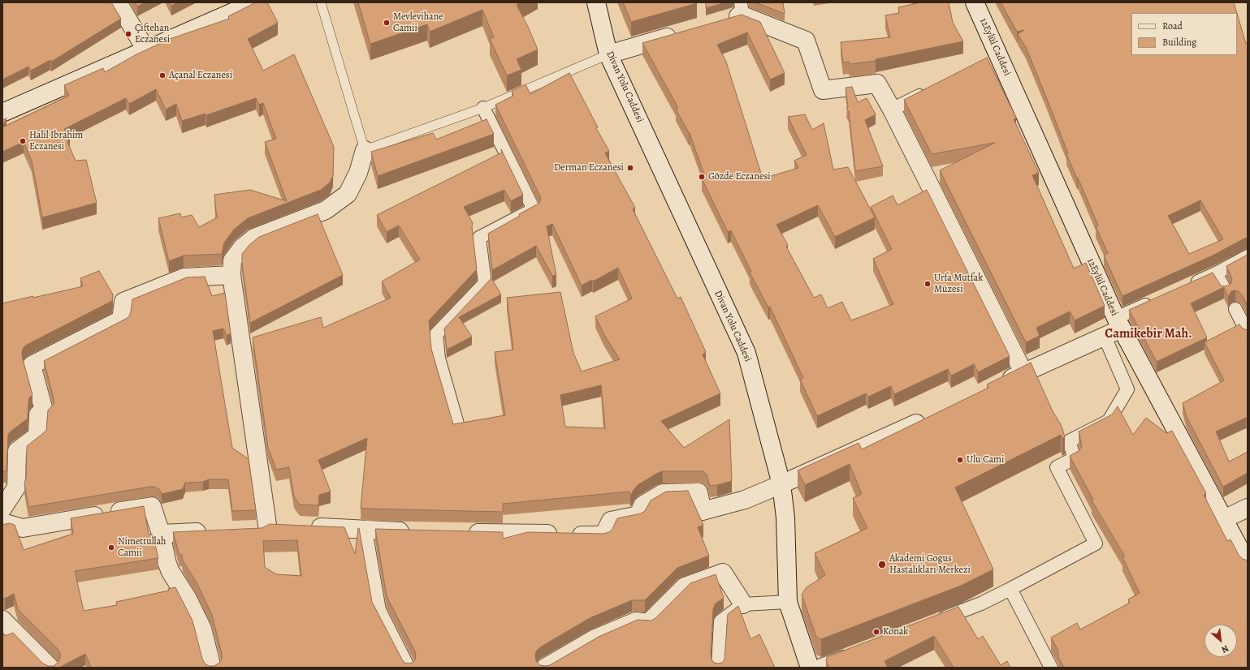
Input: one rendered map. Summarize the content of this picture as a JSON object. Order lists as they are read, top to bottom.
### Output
{
  "streets": {
    "street": ["12Eylül Caddesi", "Divan Yolu Caddesi"]
  },
  "districts": ["Camikebir Mah."],
  "places": [
    "Mevlevihane Camii",
    "Çiftehan Eczanesi",
    "Açanal Eczanesi",
    "Halil Ibrahim Eczanesi",
    "Derman Eczanesi",
    "Gözde Eczanesi",
    "Urfa Mutfak Müzesi",
    "Ulu Cami",
    "Nimettullah Camii",
    "Akademi Gogus Hastalıkları Merkezi",
    "Konak"
  ],
  "legend": ["Road", "Building"],
  "north": "bottom right"
}
